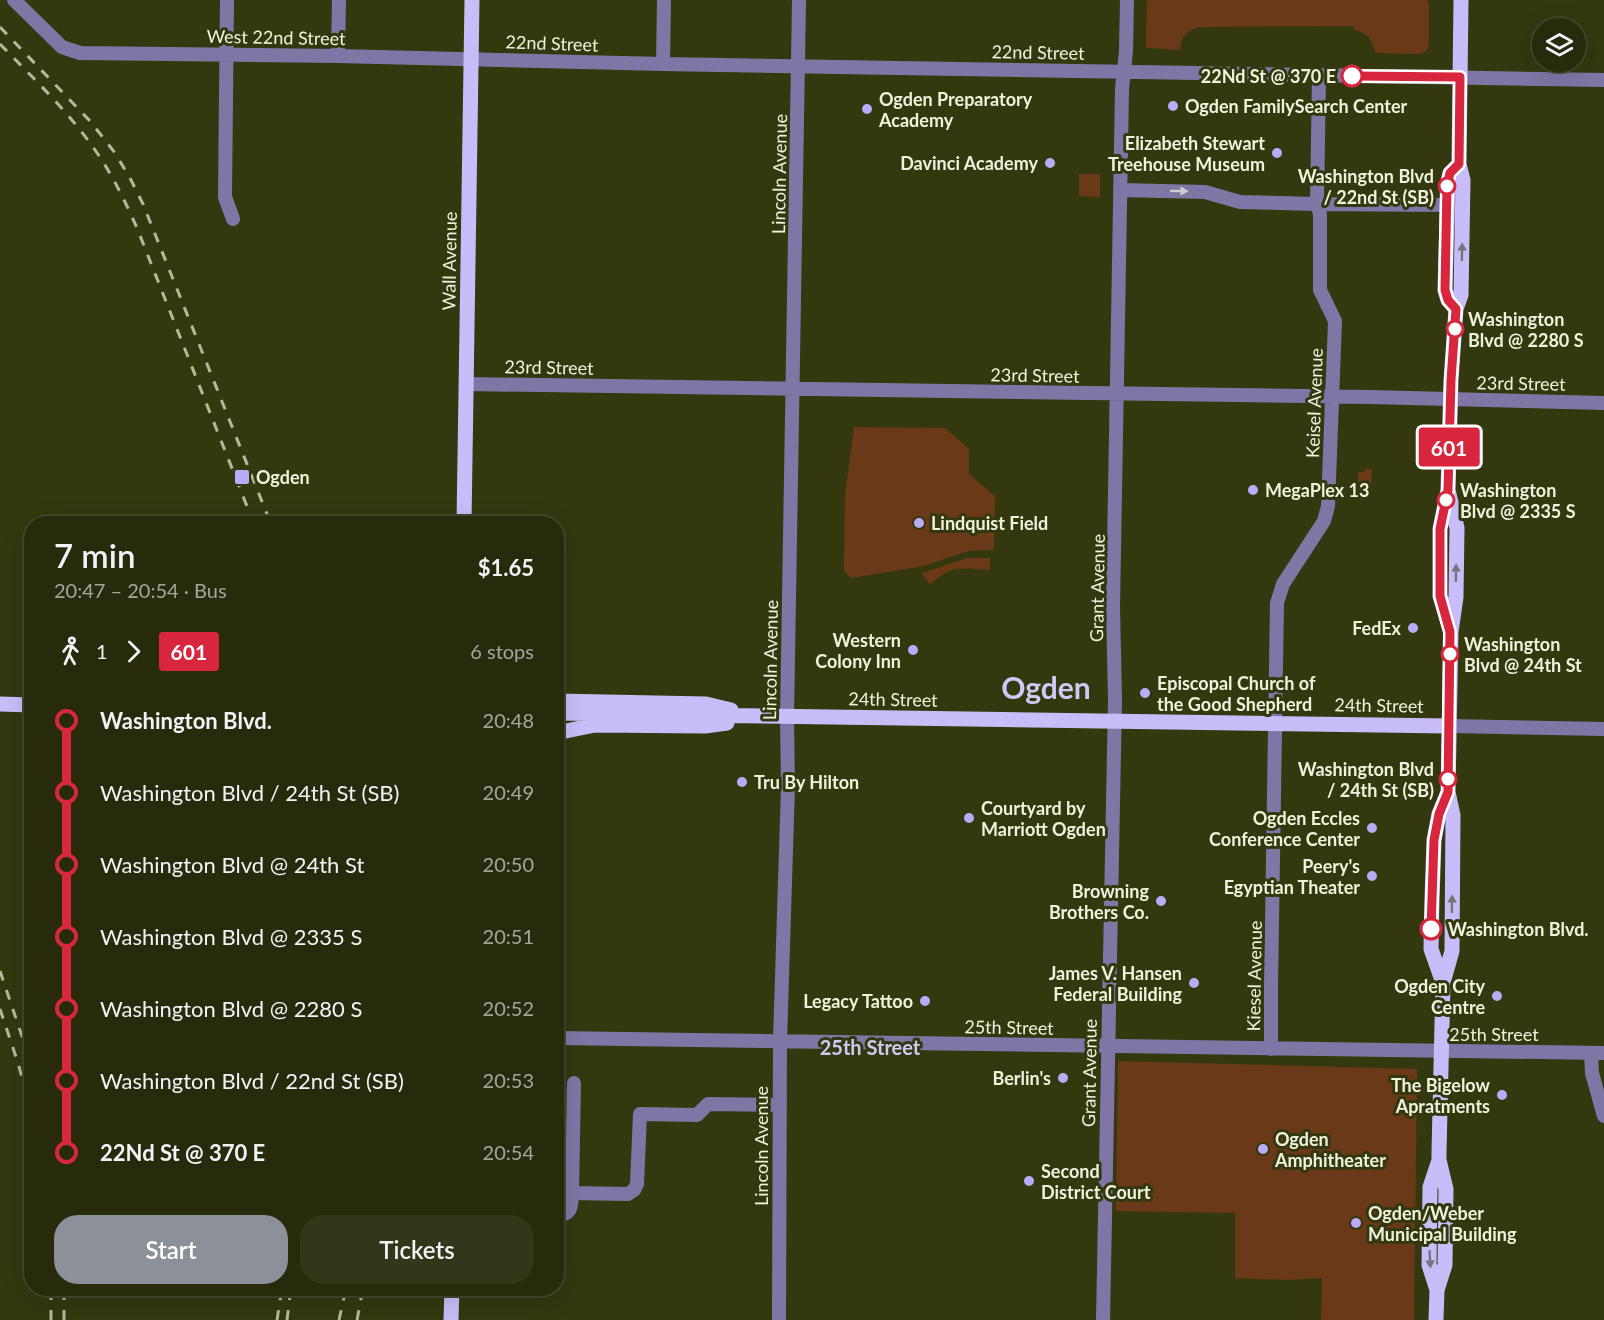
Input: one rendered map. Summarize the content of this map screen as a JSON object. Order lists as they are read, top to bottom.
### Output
{
  "streets": {
    "main road": ["Wall Avenue", "24th Street"],
    "street": [
      "West 22nd Street",
      "22nd Street",
      "Lincoln Avenue",
      "23rd Street",
      "Keisel Avenue",
      "Grant Avenue",
      "Kiesel Avenue",
      "25th Street"
    ]
  },
  "crossings": [
    ["West 22nd Street", "22nd Street"],
    ["West 22nd Street", "Wall Avenue"],
    ["22nd Street", "Lincoln Avenue"],
    ["22nd Street", "Wall Avenue"],
    ["22nd Street", "Keisel Avenue"],
    ["22nd Street", "Grant Avenue"],
    ["Lincoln Avenue", "23rd Street"],
    ["Lincoln Avenue", "24th Street"],
    ["Lincoln Avenue", "25th Street"],
    ["Wall Avenue", "23rd Street"],
    ["23rd Street", "Keisel Avenue"],
    ["23rd Street", "Grant Avenue"],
    ["Keisel Avenue", "24th Street"],
    ["Keisel Avenue", "Kiesel Avenue"],
    ["Grant Avenue", "24th Street"],
    ["Grant Avenue", "25th Street"],
    ["24th Street", "Kiesel Avenue"],
    ["Kiesel Avenue", "25th Street"]
  ],
  "districts": ["Ogden", "25th Street"],
  "places": {
    "other": [
      "22Nd St @ 370 E",
      "Ogden FamilySearch Center",
      "Ogden Preparatory Academy",
      "Elizabeth Stewart Treehouse Museum",
      "Davinci Academy",
      "Washington Blvd / 22nd St (SB)",
      "Washington Blvd @ 2280 S",
      "MegaPlex 13",
      "Washington Blvd @ 2335 S",
      "Lindquist Field",
      "FedEx",
      "Western Colony Inn",
      "Washington Blvd @ 24th St",
      "Episcopal Church of the Good Shepherd",
      "Washington Blvd / 24th St (SB)",
      "Tru By Hilton",
      "Courtyard by Marriott Ogden",
      "Ogden Eccles Conference Center",
      "Peery's Egyptian Theater",
      "Browning Brothers Co.",
      "Washington Blvd.",
      "James V. Hansen Federal Building",
      "Ogden City Centre",
      "Legacy Tattoo",
      "Berlin's",
      "The Bigelow Apratments",
      "Ogden Amphitheater",
      "Second District Court",
      "Ogden/Weber Municipal Building"
    ],
    "transit": ["Ogden"]
  },
  "lines": ["bus line 601"],
  "page": {
    "on_map": "601",
    "heading": ["7 min", "20:47 – 20:54 · Bus", "$1.65"],
    "legs": ["1", "601", "6 stops"],
    "list": [
      {
        "name": "Washington Blvd.",
        "value": "20:48"
      },
      {
        "name": "Washington Blvd / 24th St (SB)",
        "value": "20:49"
      },
      {
        "name": "Washington Blvd @ 24th St",
        "value": "20:50"
      },
      {
        "name": "Washington Blvd @ 2335 S",
        "value": "20:51"
      },
      {
        "name": "Washington Blvd @ 2280 S",
        "value": "20:52"
      },
      {
        "name": "Washington Blvd / 22nd St (SB)",
        "value": "20:53"
      },
      {
        "name": "22Nd St @ 370 E",
        "value": "20:54"
      }
    ],
    "buttons": ["Start", "Tickets"]
  }
}
